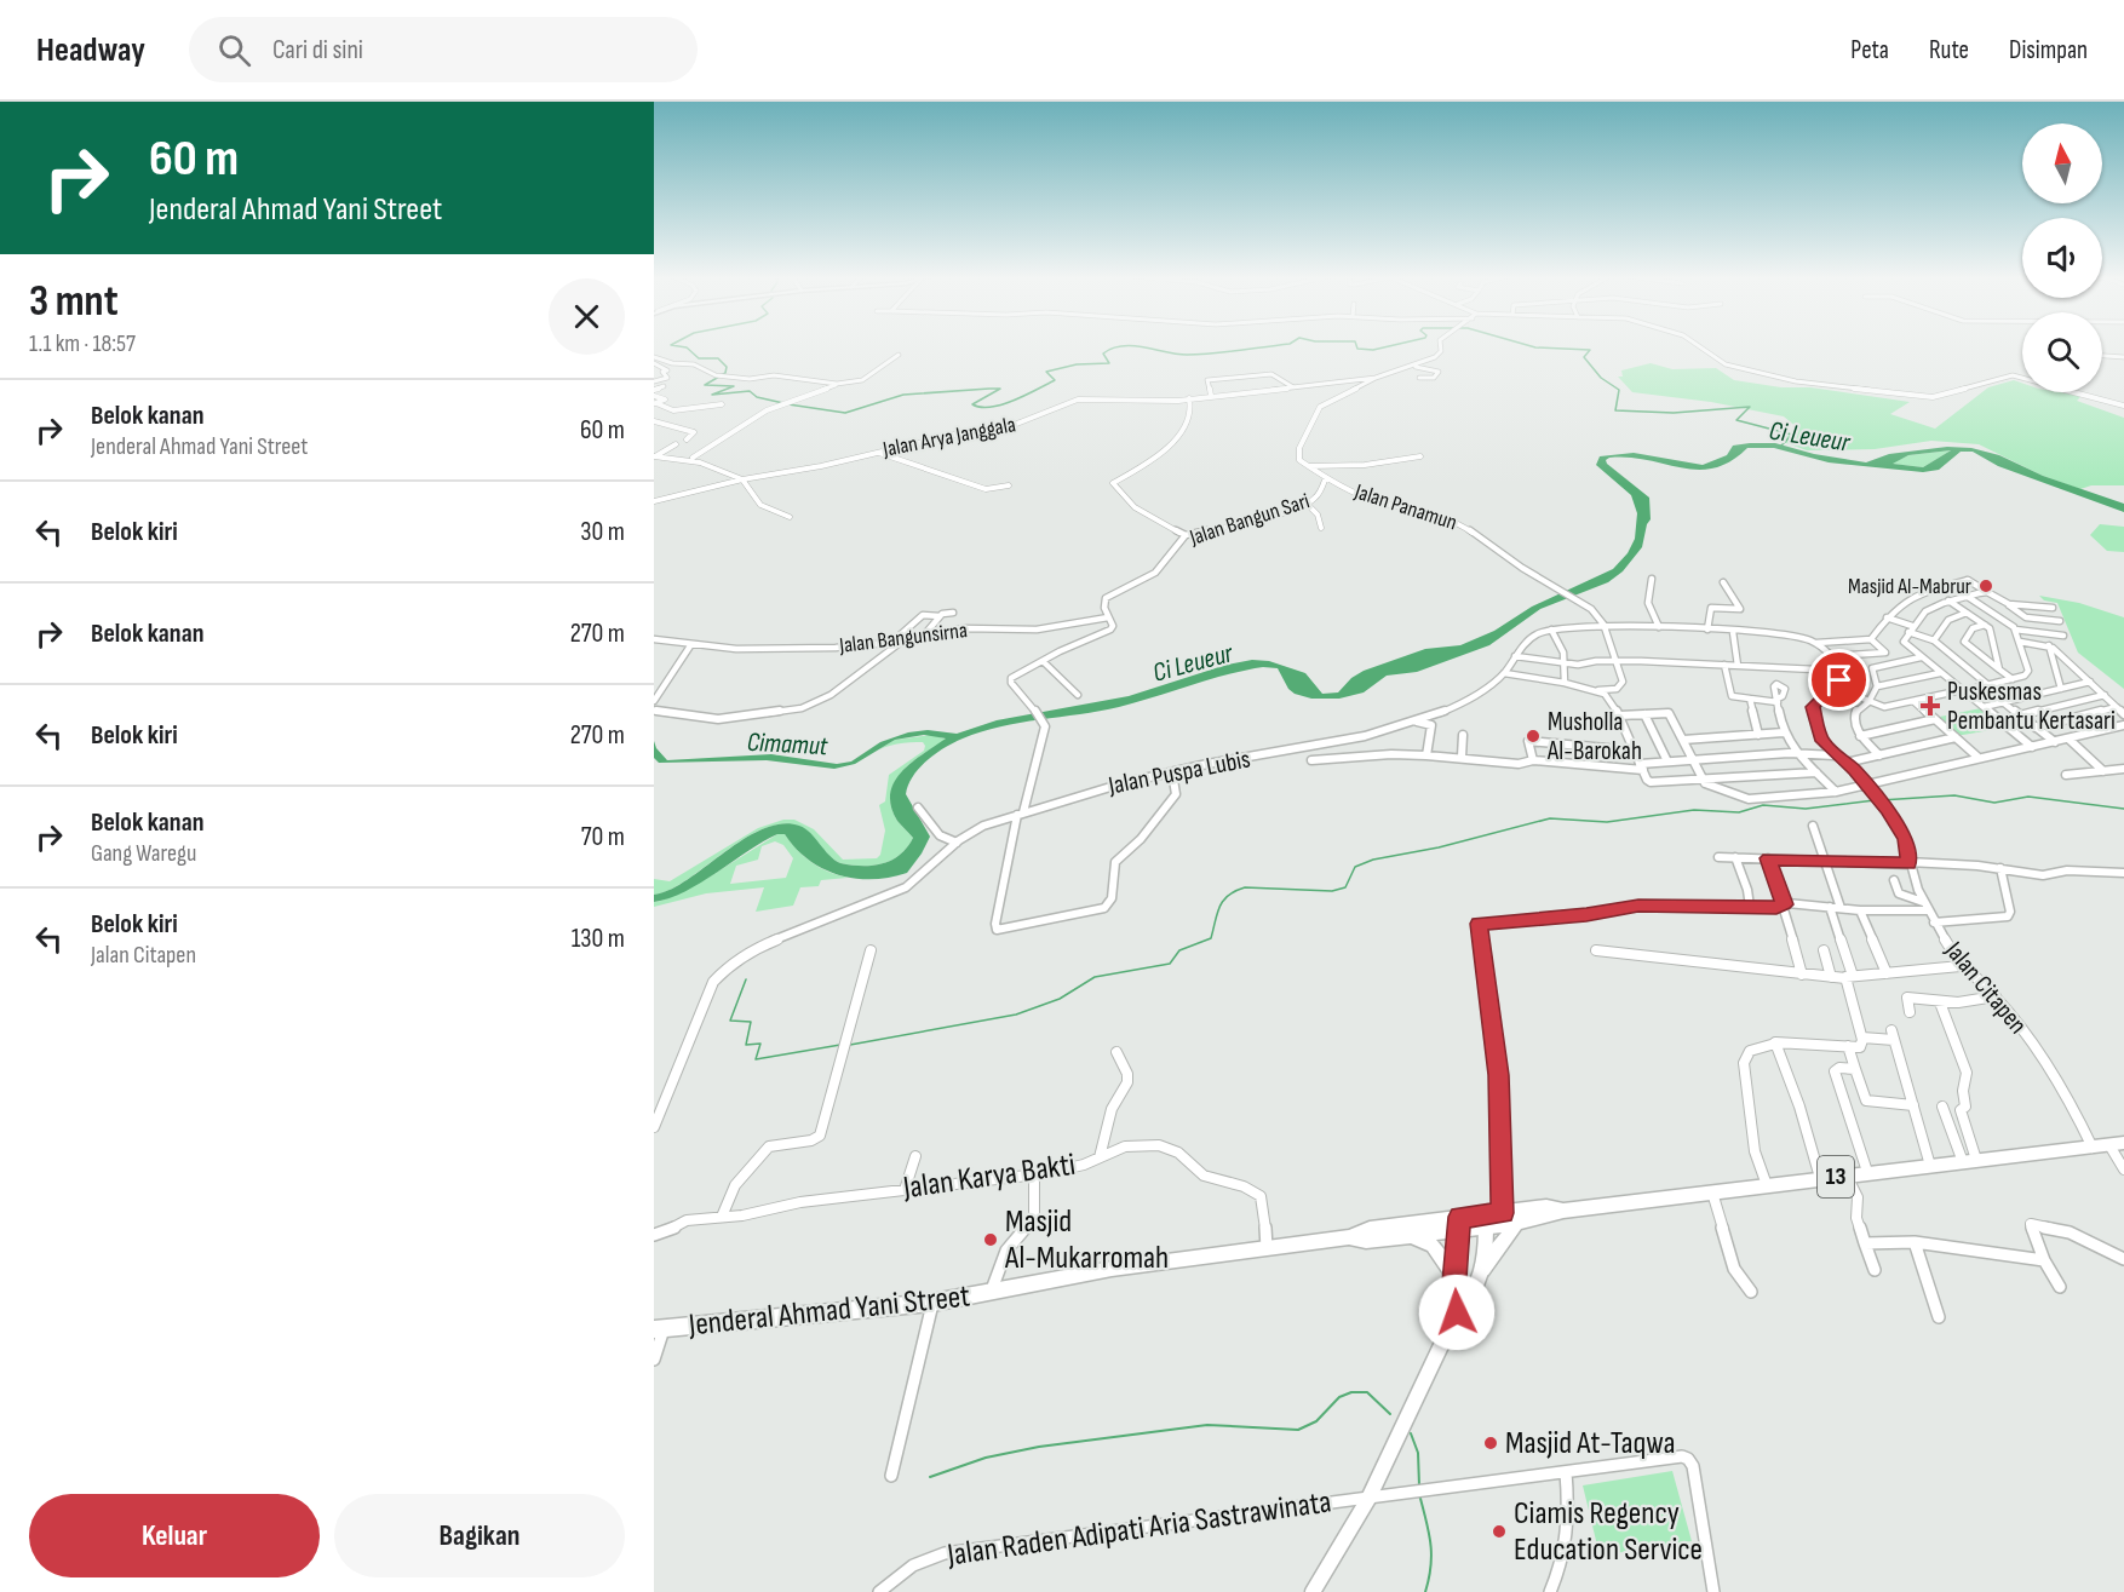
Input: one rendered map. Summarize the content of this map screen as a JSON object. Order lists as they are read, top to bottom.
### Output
{
  "streets": {
    "highway": ["13", "Jenderal Ahmad Yani Street"],
    "street": [
      "Jalan Arya Janggala",
      "Jalan Panamun",
      "Jalan Bangun Sari",
      "Jalan Bangunsirna",
      "Jalan Puspa Lubis",
      "Jalan Citapen",
      "Jalan Karya Bakti",
      "Jalan Raden Adipati Aria Sastrawinata"
    ]
  },
  "crossings": [
    ["Jalan Panamun", "Jalan Bangun Sari"],
    ["Jalan Bangun Sari", "Jalan Bangunsirna"],
    ["Jalan Bangun Sari", "Jalan Puspa Lubis"],
    ["Jalan Citapen", "13"],
    ["Jalan Karya Bakti", "Jenderal Ahmad Yani Street"],
    ["13", "Jenderal Ahmad Yani Street"]
  ],
  "water": ["Ci Leueur", "Cimamut"],
  "places": {
    "other": [
      "Masjid Al-Mabrur",
      "Musholla Al-Barokah",
      "Masjid Al-Mukarromah",
      "Masjid At-Taqwa",
      "Ciamis Regency Education Service"
    ],
    "health": ["Puskesmas Pembantu Kertasari"]
  },
  "north": "top",
  "page": {
    "header": "Headway",
    "search": "Cari di sini",
    "nav": ["Peta", "Rute", "Disimpan"],
    "turn": ["60 m", "Jenderal Ahmad Yani Street"],
    "heading": ["3 mnt", "1.1 km · 18:57"],
    "list": [
      {
        "name": "Belok kanan",
        "note": "Jenderal Ahmad Yani Street",
        "value": "60 m"
      },
      {
        "name": "Belok kiri",
        "value": "30 m"
      },
      {
        "name": "Belok kanan",
        "value": "270 m"
      },
      {
        "name": "Belok kiri",
        "value": "270 m"
      },
      {
        "name": "Belok kanan",
        "note": "Gang Waregu",
        "value": "70 m"
      },
      {
        "name": "Belok kiri",
        "note": "Jalan Citapen",
        "value": "130 m"
      }
    ],
    "buttons": ["Keluar", "Bagikan"]
  }
}
